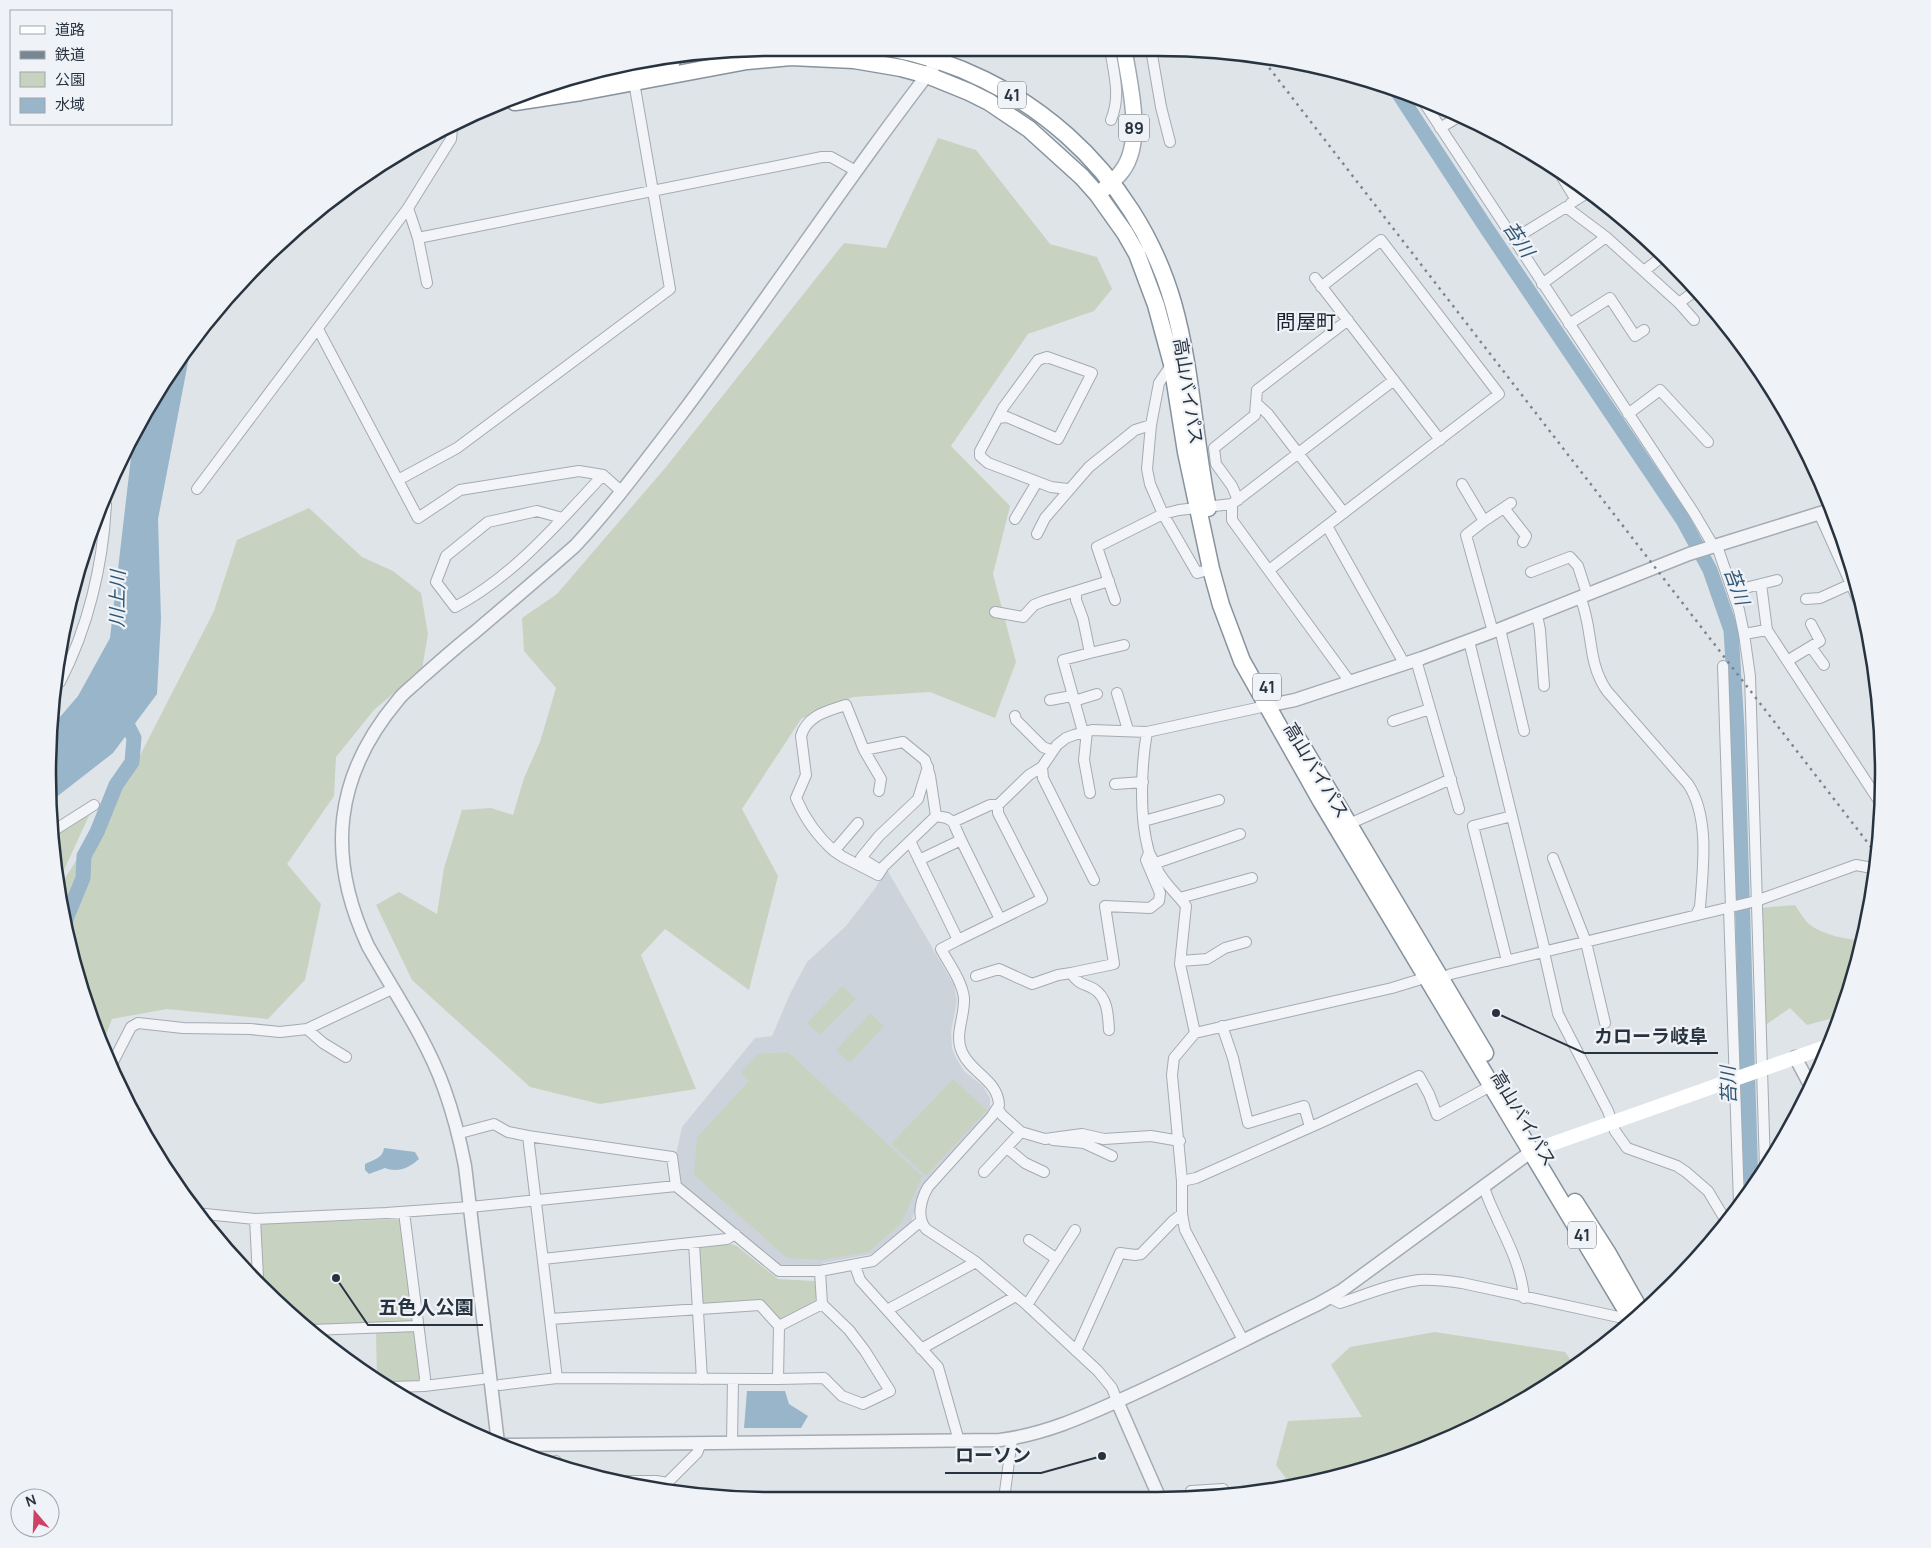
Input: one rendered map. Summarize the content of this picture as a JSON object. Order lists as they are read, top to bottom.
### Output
{
  "streets": {
    "highway": ["41", "高山バイパス"],
    "main road": ["89"]
  },
  "crossings": [
    ["41", "89"],
    ["41", "高山バイパス"],
    ["89", "高山バイパス"]
  ],
  "districts": ["問屋町"],
  "water": ["苔川", "川上川"],
  "places": ["カローラ岐阜", "五色人公園", "ローソン"],
  "legend": [
    "道路",
    "鉄道",
    "公園",
    "水域"
  ],
  "north": "top"
}
